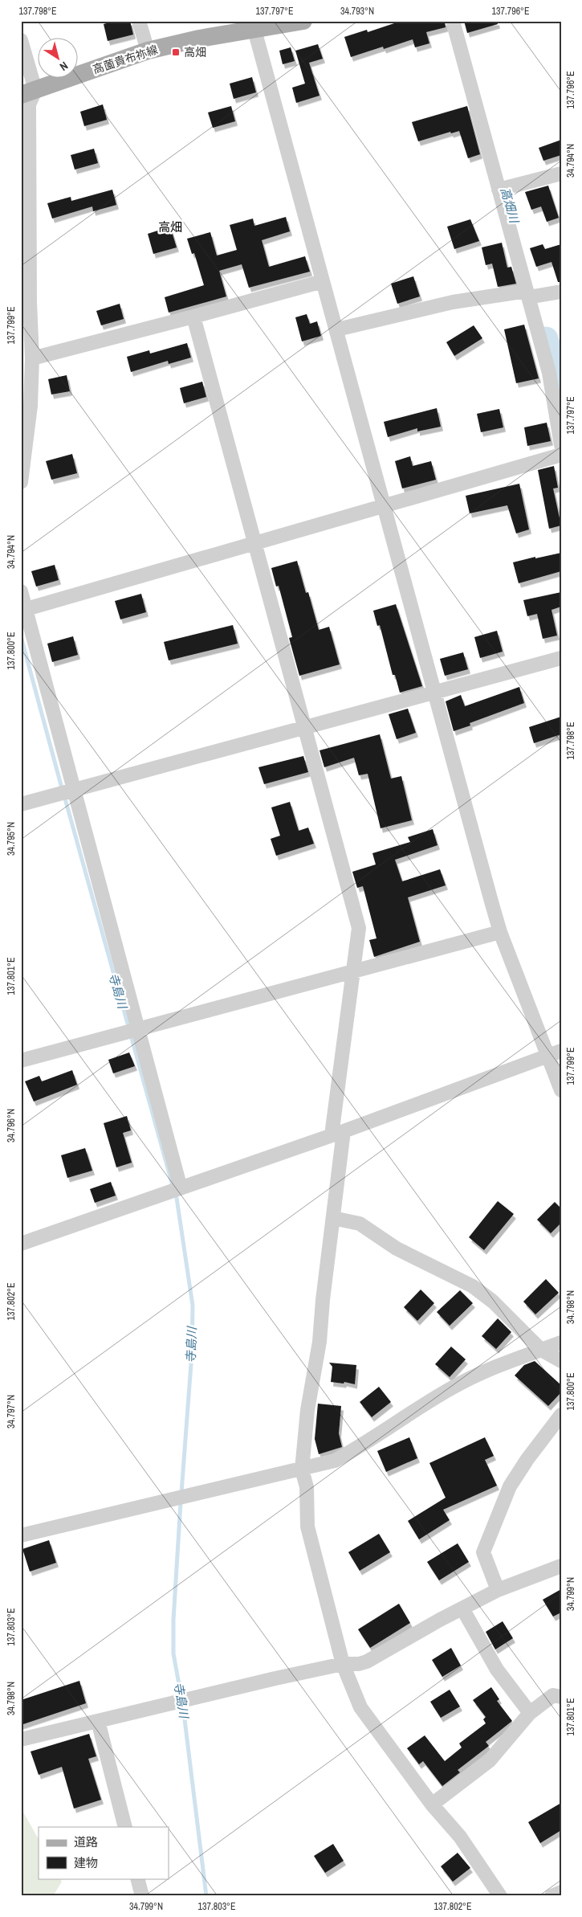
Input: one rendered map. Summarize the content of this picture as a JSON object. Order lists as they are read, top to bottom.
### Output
{
  "streets": {
    "main road": ["高薗貴布祢線"]
  },
  "districts": ["高畑"],
  "water": ["高畑川", "寺島川"],
  "places": {
    "transit": ["高畑"]
  },
  "legend": ["道路", "建物"],
  "north": "bottom right",
  "coordinates": [
    "137.798°E",
    "137.797°E",
    "34.793°N",
    "137.796°E",
    "34.794°N",
    "137.799°E",
    "137.800°E",
    "34.795°N",
    "137.801°E",
    "34.796°N",
    "137.802°E",
    "34.798°N",
    "34.797°N",
    "34.799°N",
    "137.803°E"
  ]
}
